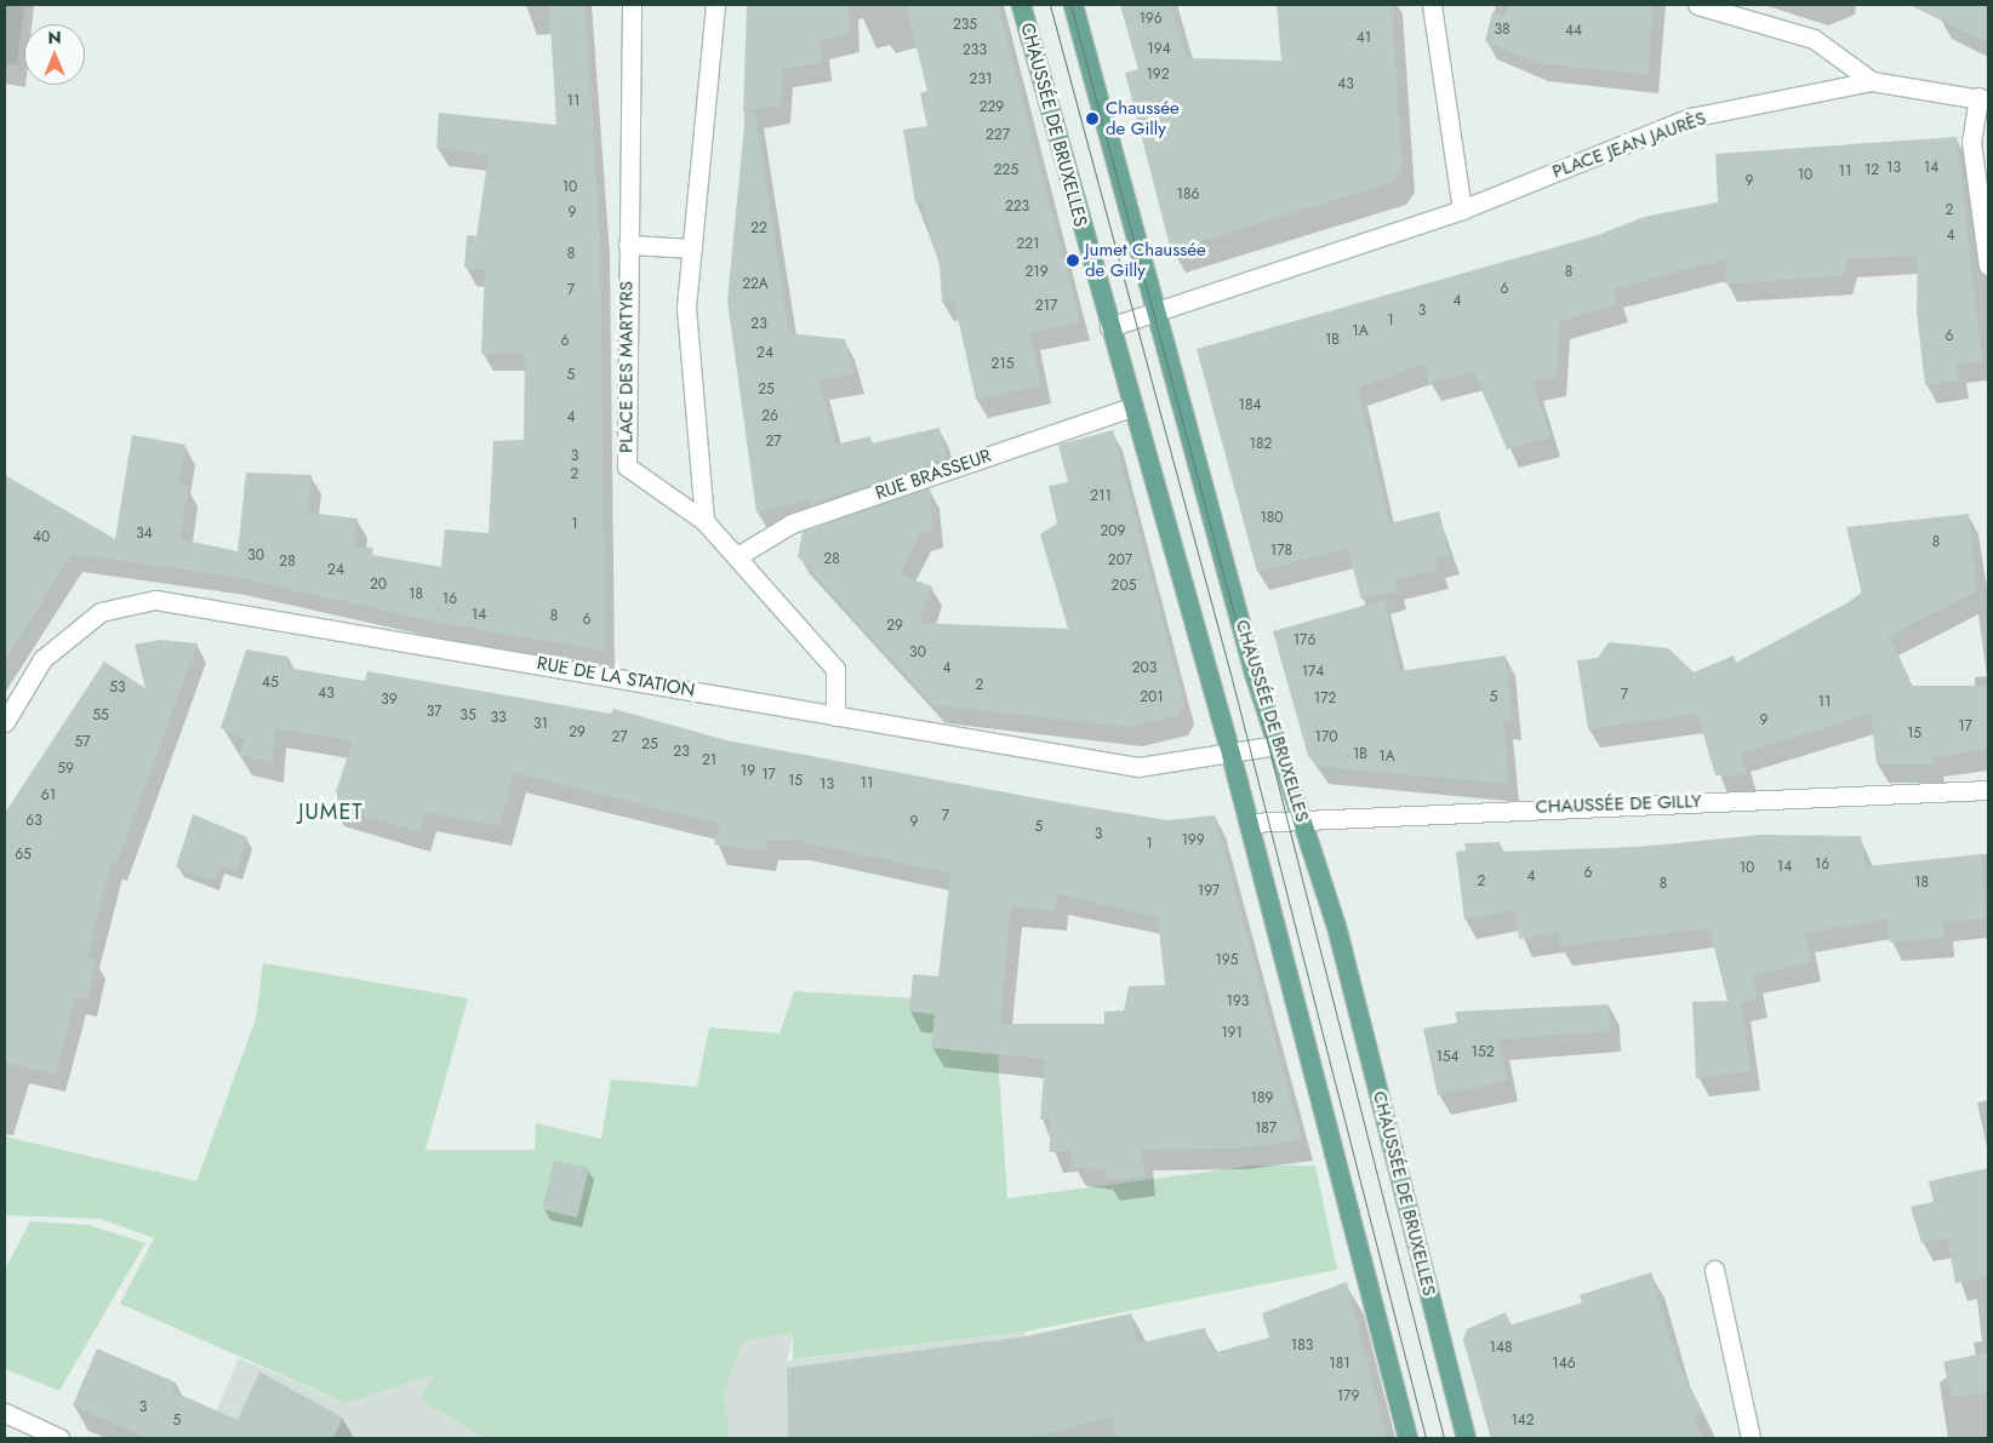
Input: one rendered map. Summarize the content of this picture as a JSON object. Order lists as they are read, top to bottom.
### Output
{
  "streets": {
    "main road": ["CHAUSSÉE DE BRUXELLES"],
    "street": [
      "PLACE JEAN JAURÈS",
      "PLACE DES MARTYRS",
      "RUE BRASSEUR",
      "RUE DE LA STATION",
      "CHAUSSÉE DE GILLY"
    ]
  },
  "crossings": [
    ["CHAUSSÉE DE BRUXELLES", "PLACE JEAN JAURÈS"],
    ["CHAUSSÉE DE BRUXELLES", "RUE BRASSEUR"],
    ["CHAUSSÉE DE BRUXELLES", "RUE DE LA STATION"],
    ["CHAUSSÉE DE BRUXELLES", "CHAUSSÉE DE GILLY"],
    ["PLACE DES MARTYRS", "RUE BRASSEUR"],
    ["PLACE DES MARTYRS", "RUE DE LA STATION"]
  ],
  "districts": ["JUMET"],
  "places": ["Chaussée de Gilly", "Jumet Chaussée de Gilly"],
  "house_numbers": [
    "196",
    "235",
    "38",
    "44",
    "41",
    "194",
    "233",
    "192",
    "231",
    "43",
    "11",
    "229",
    "227",
    "13",
    "14",
    "225",
    "12",
    "11",
    "10",
    "9",
    "10",
    "186",
    "223",
    "2",
    "9",
    "22",
    "4",
    "221",
    "8",
    "219",
    "8",
    "22A",
    "6",
    "7",
    "4",
    "217",
    "3",
    "1",
    "23",
    "1A",
    "6",
    "1B",
    "6",
    "24",
    "215",
    "5",
    "25",
    "184",
    "26",
    "4",
    "27",
    "182",
    "3",
    "2",
    "211",
    "180",
    "1",
    "209",
    "34",
    "40",
    "8",
    "178",
    "30",
    "28",
    "207",
    "28",
    "24",
    "20",
    "205",
    "18",
    "16",
    "14",
    "8",
    "6",
    "29",
    "176",
    "30",
    "4",
    "203",
    "174",
    "45",
    "2",
    "53",
    "43",
    "7",
    "201",
    "5",
    "172",
    "39",
    "11",
    "37",
    "55",
    "35",
    "33",
    "9",
    "31",
    "17",
    "29",
    "15",
    "27",
    "170",
    "57",
    "25",
    "23",
    "1B",
    "1A",
    "21",
    "59",
    "19",
    "17",
    "15",
    "11",
    "13",
    "61",
    "7",
    "63",
    "9",
    "5",
    "3",
    "199",
    "1",
    "65",
    "16",
    "14",
    "10",
    "6",
    "4",
    "2",
    "18",
    "8",
    "197",
    "195",
    "193",
    "191",
    "152",
    "154",
    "189",
    "187",
    "183",
    "148",
    "181",
    "146",
    "179",
    "3",
    "5",
    "142"
  ],
  "north": "top"
}
